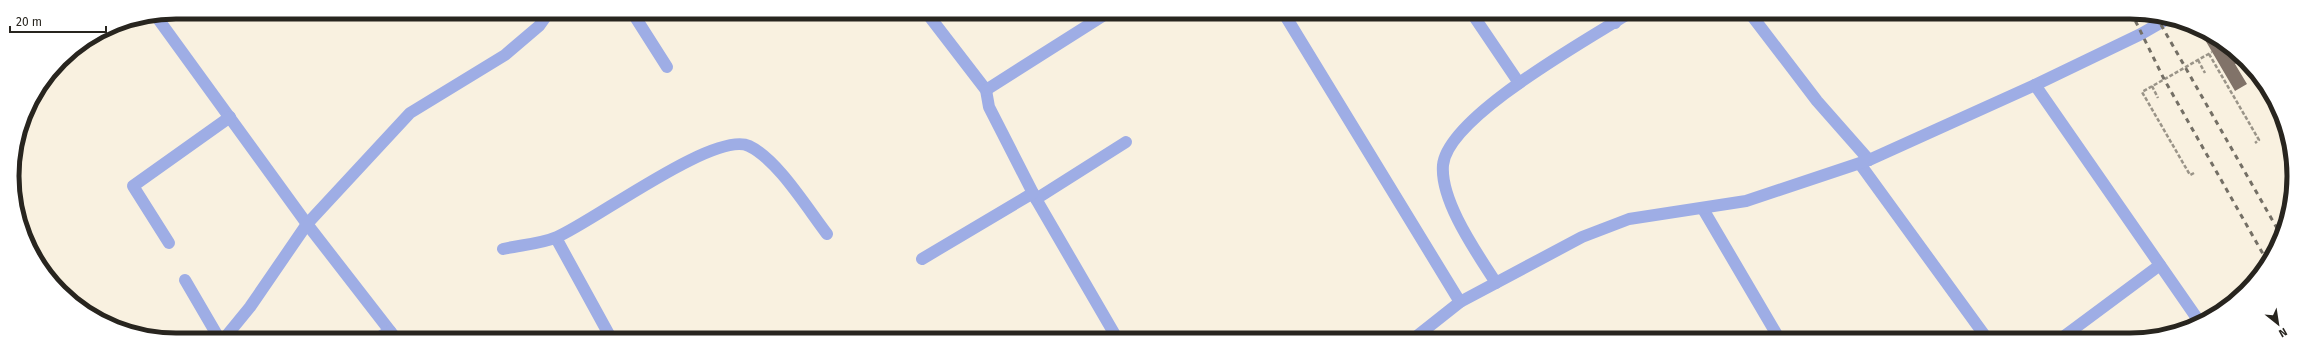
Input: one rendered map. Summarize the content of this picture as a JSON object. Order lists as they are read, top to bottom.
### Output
{
  "scale_bar": "20 m",
  "north": "bottom right"
}
